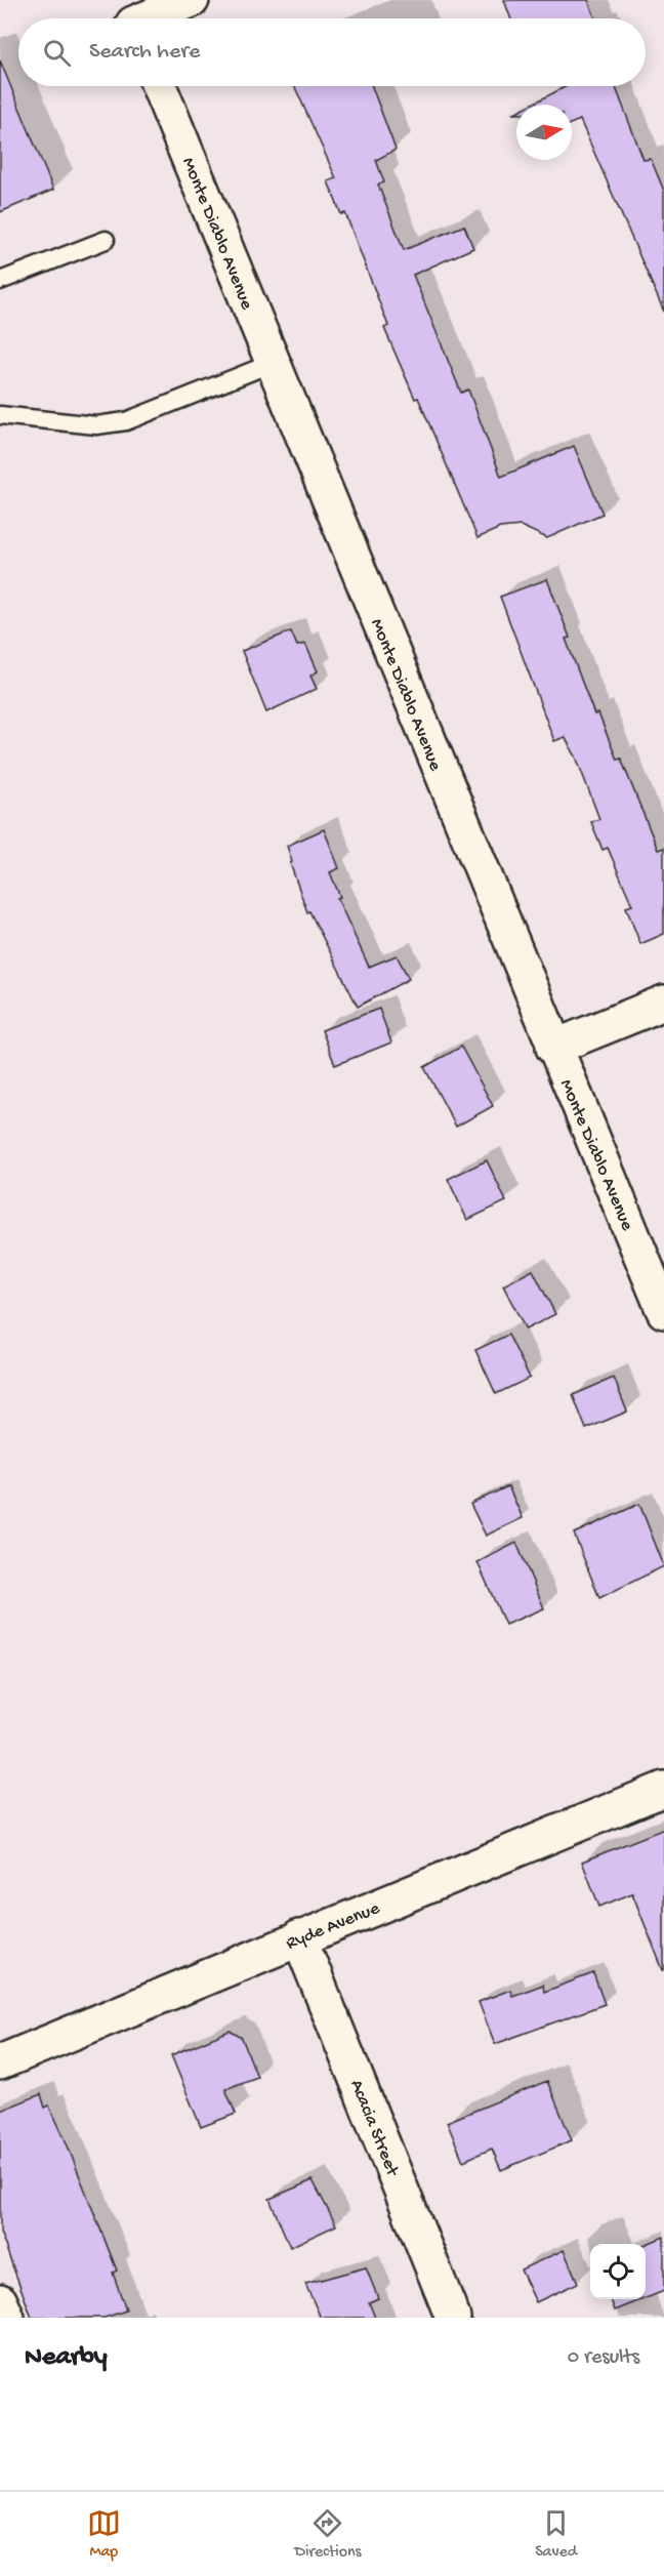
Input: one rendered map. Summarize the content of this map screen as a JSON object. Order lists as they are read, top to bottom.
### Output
{
  "streets": {
    "street": ["Monte Diablo Avenue", "Ryde Avenue", "Acacia Street"]
  },
  "crossings": [
    ["Ryde Avenue", "Acacia Street"]
  ],
  "north": "right",
  "page": {
    "search": "Search here",
    "heading": ["Nearby", "0 results"],
    "nav": ["Map", "Directions", "Saved"]
  }
}
